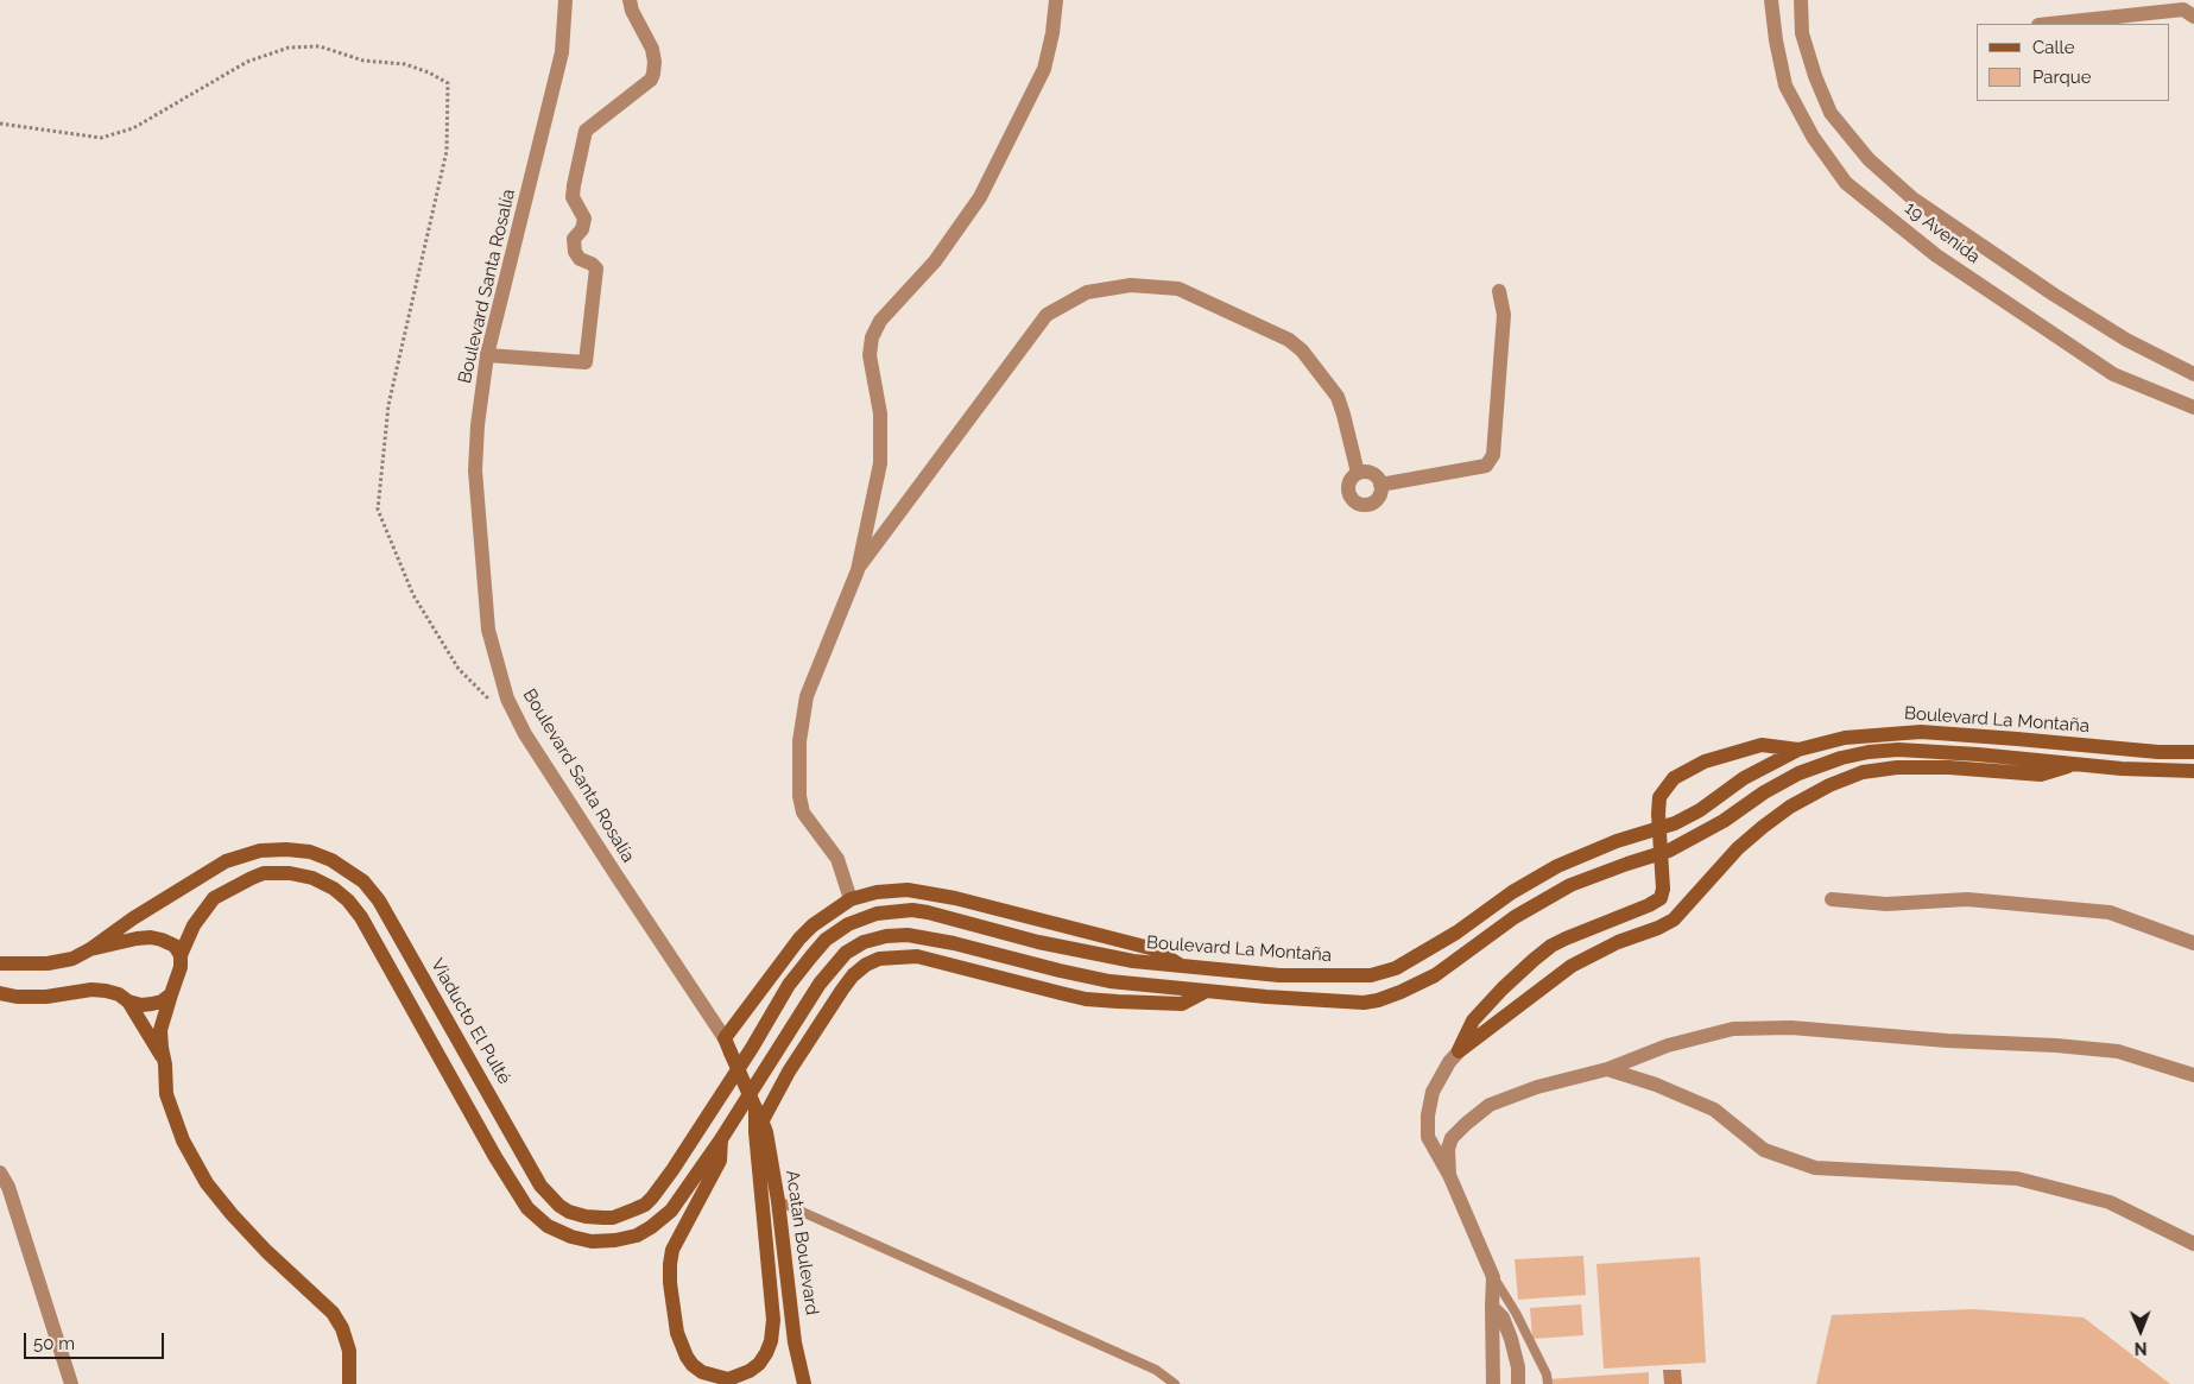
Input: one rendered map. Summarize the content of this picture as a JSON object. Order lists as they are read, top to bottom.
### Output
{
  "streets": {
    "main road": ["Boulevard La Montaña", "Viaducto El Pulté", "Acatan Boulevard"],
    "street": ["19 Avenida", "Boulevard Santa Rosalía"]
  },
  "crossings": [
    ["Boulevard La Montaña", "Viaducto El Pulté"]
  ],
  "legend": ["Calle", "Parque"],
  "scale_bar": "50 m",
  "north": "bottom"
}
